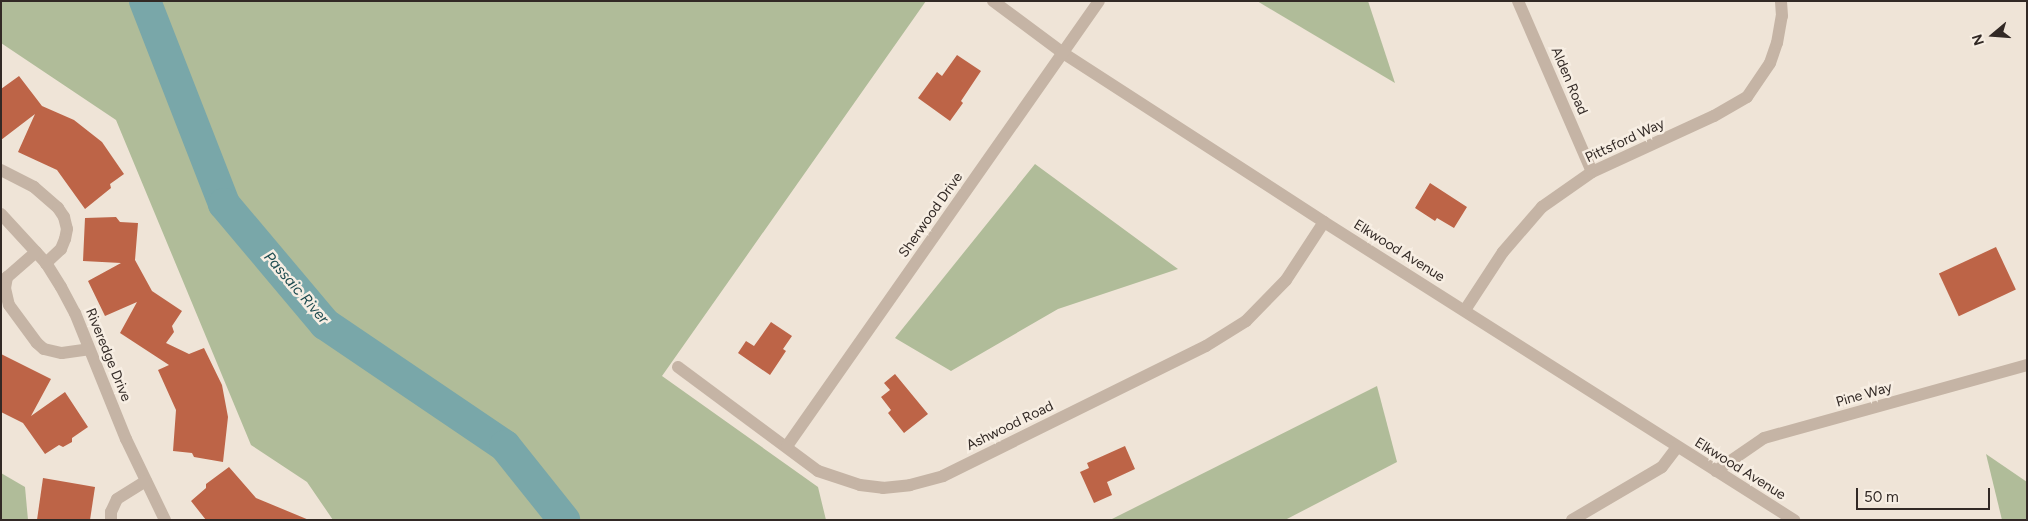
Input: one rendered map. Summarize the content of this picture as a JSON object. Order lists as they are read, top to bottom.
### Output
{
  "streets": {
    "street": [
      "Alden Road",
      "Pittsford Way",
      "Sherwood Drive",
      "Elkwood Avenue",
      "Riveredge Drive",
      "Pine Way",
      "Ashwood Road"
    ]
  },
  "crossings": [
    ["Alden Road", "Pittsford Way"],
    ["Pittsford Way", "Elkwood Avenue"],
    ["Sherwood Drive", "Elkwood Avenue"],
    ["Sherwood Drive", "Ashwood Road"],
    ["Elkwood Avenue", "Pine Way"],
    ["Elkwood Avenue", "Ashwood Road"]
  ],
  "water": ["Passaic River"],
  "scale_bar": "50 m",
  "north": "left"
}
